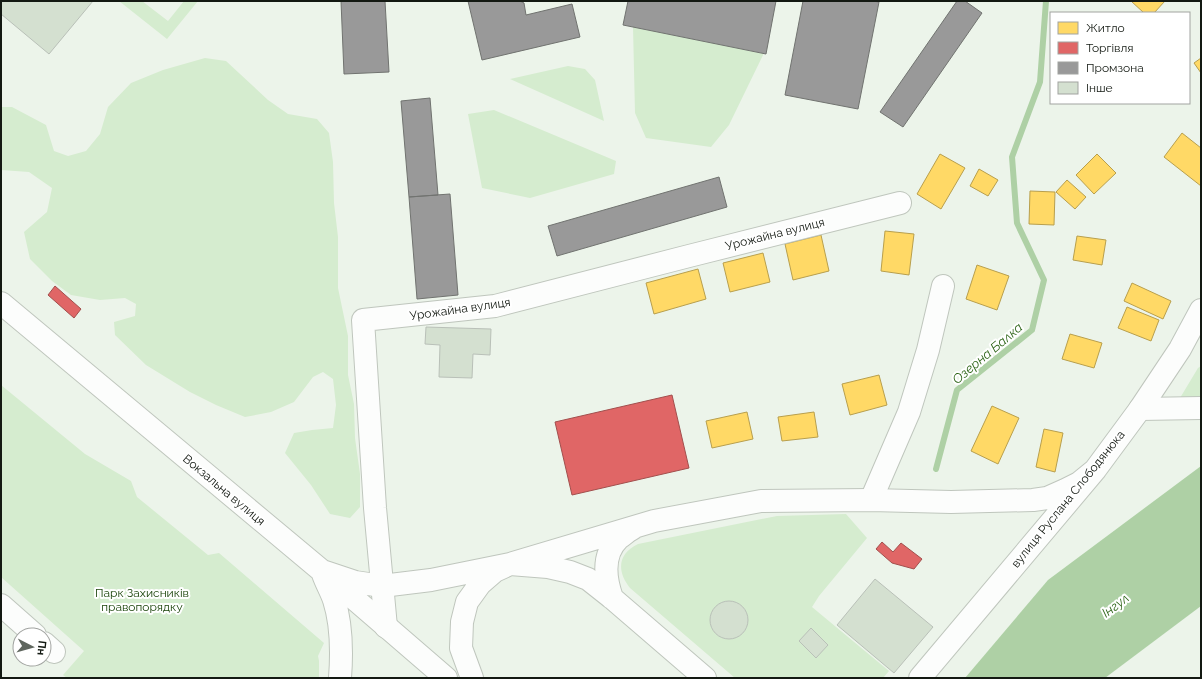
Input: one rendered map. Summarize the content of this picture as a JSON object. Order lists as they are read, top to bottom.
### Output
{
  "streets": {
    "main road": ["Урожайна вулиця", "Вокзальна вулиця", "вулиця Руслана Слободянюка"]
  },
  "crossings": [
    ["Урожайна вулиця", "Вокзальна вулиця"]
  ],
  "water": ["Озерна Балка", "Інгул"],
  "parks": ["Парк Захисників правопорядку"],
  "legend": [
    "Житло",
    "Торгівля",
    "Промзона",
    "Інше"
  ],
  "north": "right"
}
